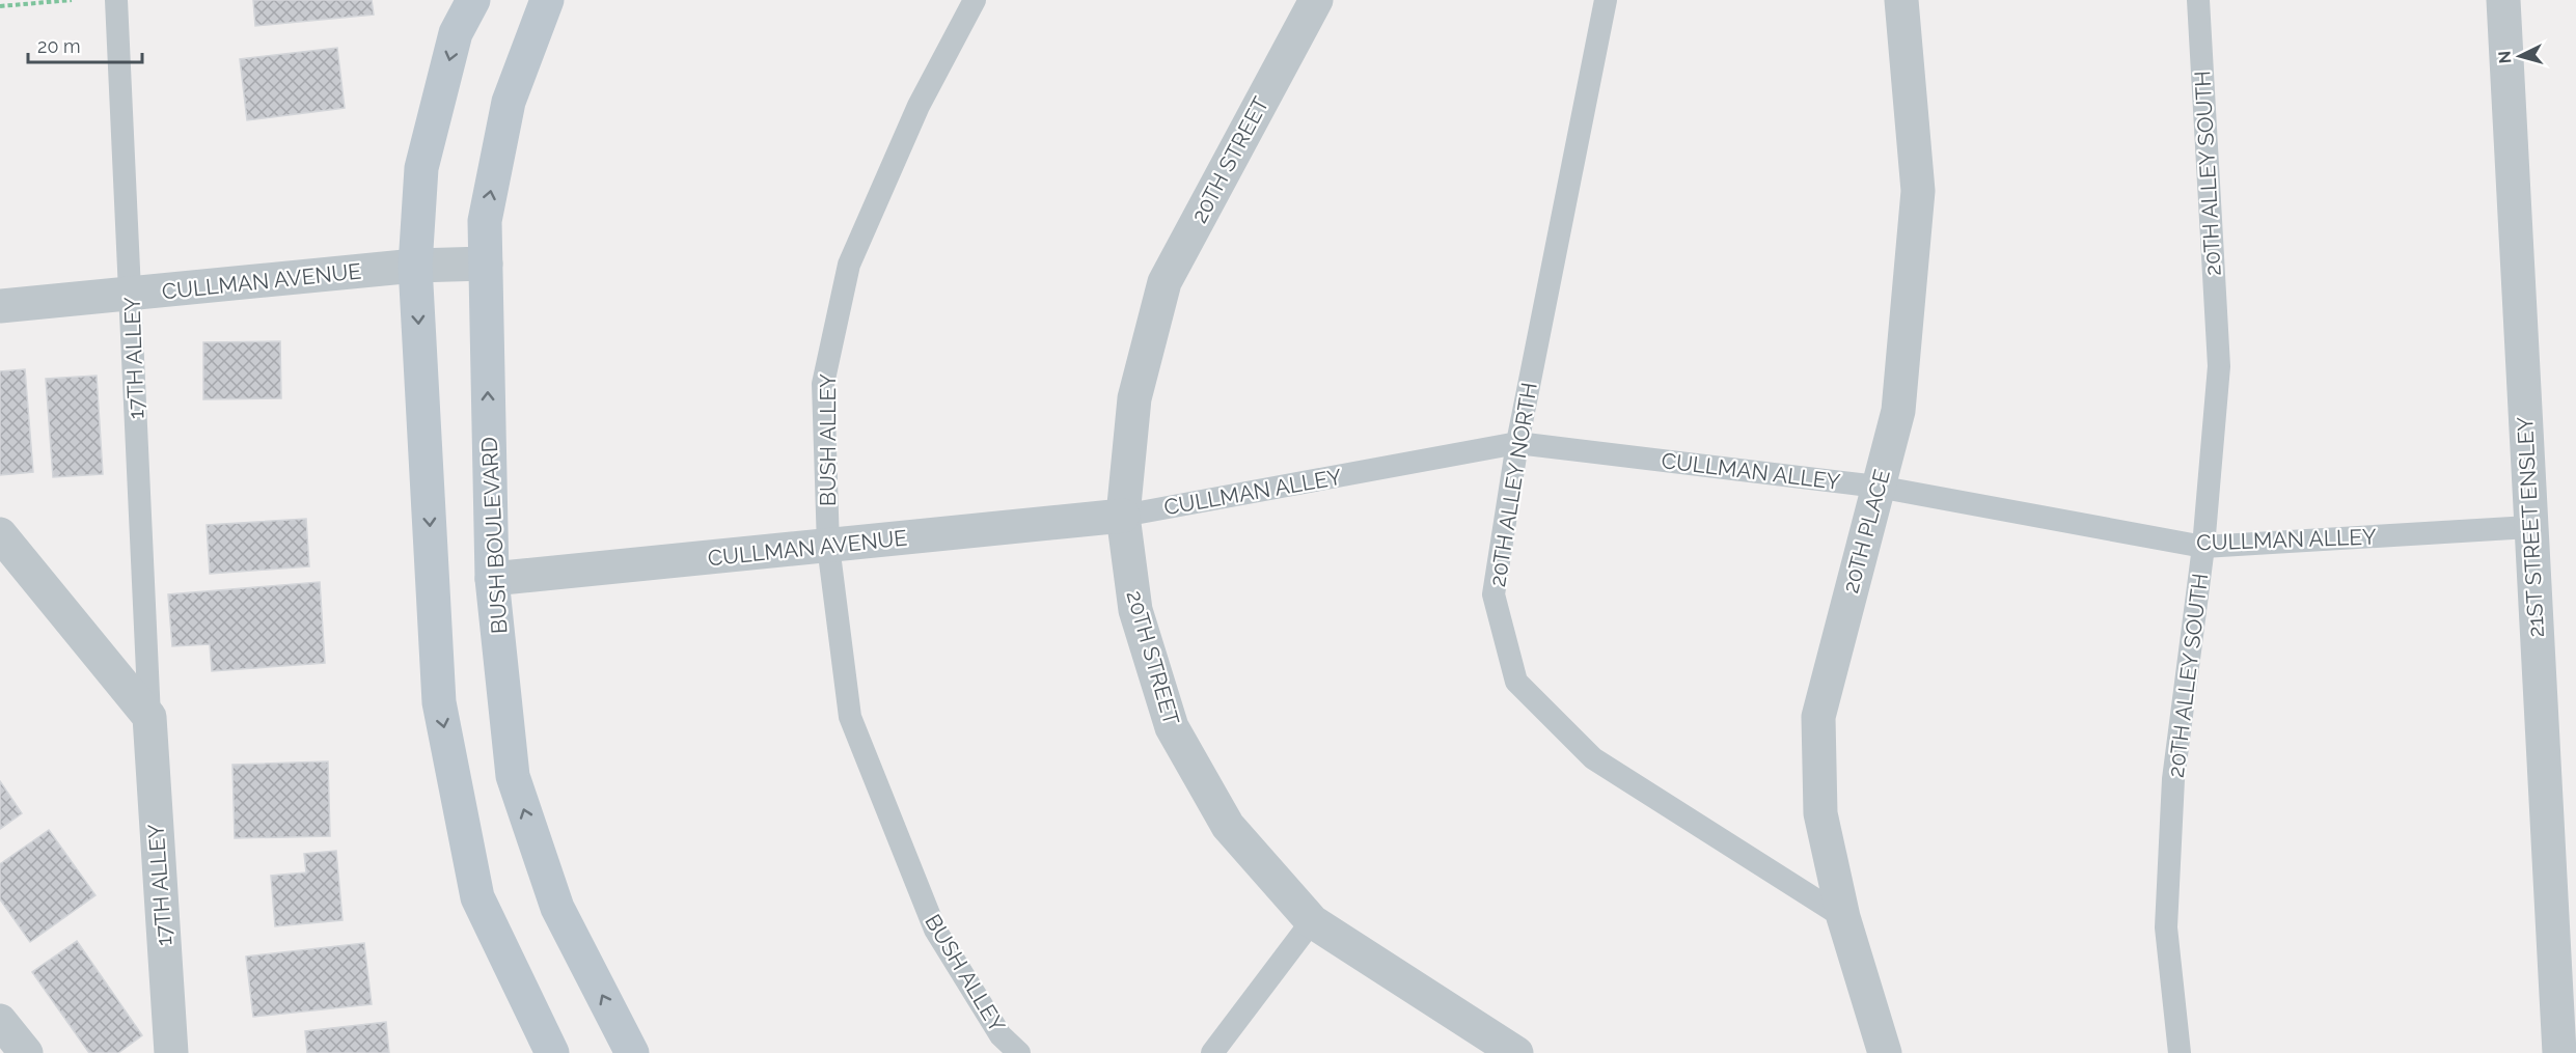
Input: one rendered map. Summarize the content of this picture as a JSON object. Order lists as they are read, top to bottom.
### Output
{
  "streets": {
    "main road": ["BUSH BOULEVARD"],
    "street": [
      "20TH STREET",
      "CULLMAN AVENUE",
      "17TH ALLEY",
      "21ST STREET ENSLEY",
      "20TH PLACE"
    ],
    "lane": [
      "20TH ALLEY SOUTH",
      "BUSH ALLEY",
      "CULLMAN ALLEY",
      "20TH ALLEY NORTH"
    ]
  },
  "crossings": [
    ["20TH STREET", "CULLMAN AVENUE"],
    ["20TH STREET", "CULLMAN ALLEY"],
    ["20TH ALLEY SOUTH", "CULLMAN ALLEY"],
    ["CULLMAN AVENUE", "17TH ALLEY"],
    ["CULLMAN AVENUE", "BUSH ALLEY"],
    ["CULLMAN AVENUE", "CULLMAN ALLEY"],
    ["CULLMAN AVENUE", "BUSH BOULEVARD"],
    ["CULLMAN ALLEY", "20TH ALLEY NORTH"],
    ["CULLMAN ALLEY", "21ST STREET ENSLEY"],
    ["CULLMAN ALLEY", "20TH PLACE"],
    ["20TH ALLEY NORTH", "20TH PLACE"]
  ],
  "scale_bar": "20 m",
  "north": "left"
}
